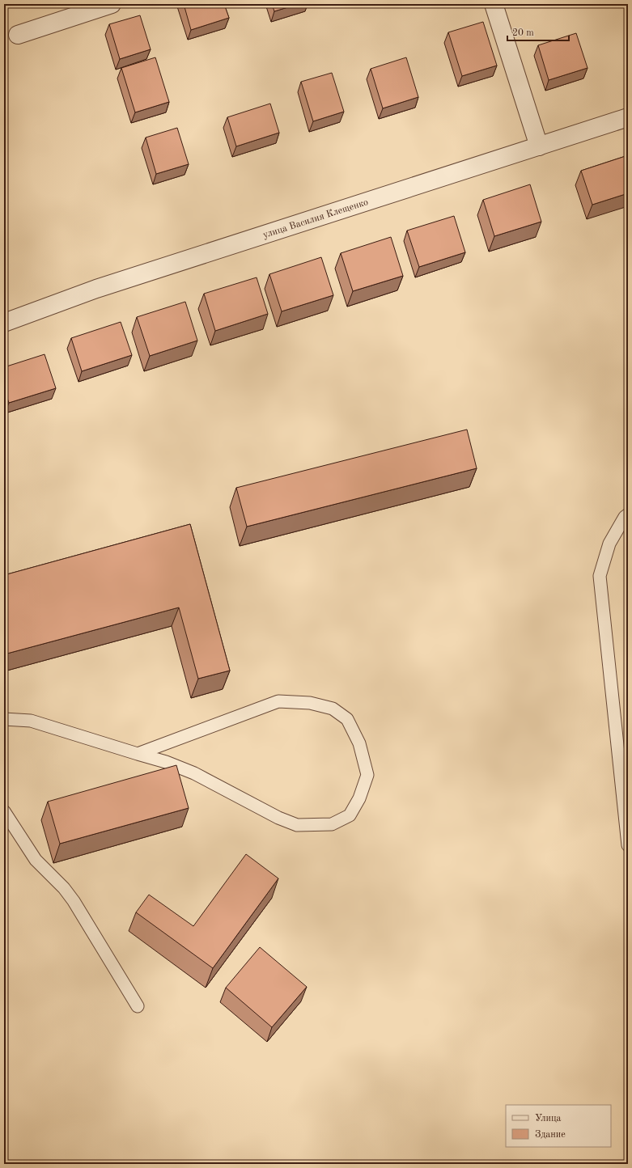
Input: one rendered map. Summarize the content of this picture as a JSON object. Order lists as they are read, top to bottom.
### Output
{
  "streets": {
    "street": ["улица Василия Клещенко"]
  },
  "legend": ["Улица", "Здание"],
  "scale_bar": "20 m"
}
